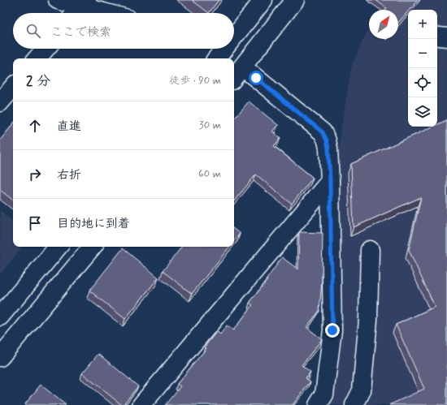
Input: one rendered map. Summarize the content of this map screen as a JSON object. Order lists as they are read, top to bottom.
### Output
{
  "north": "top right",
  "page": {
    "map_buttons": ["+", "−"],
    "search": "ここで検索",
    "heading": ["2 分", "徒歩 · 90 m"],
    "list": [
      ["直進", "30 m"],
      ["右折", "60 m"],
      "目的地に到着"
    ]
  }
}
